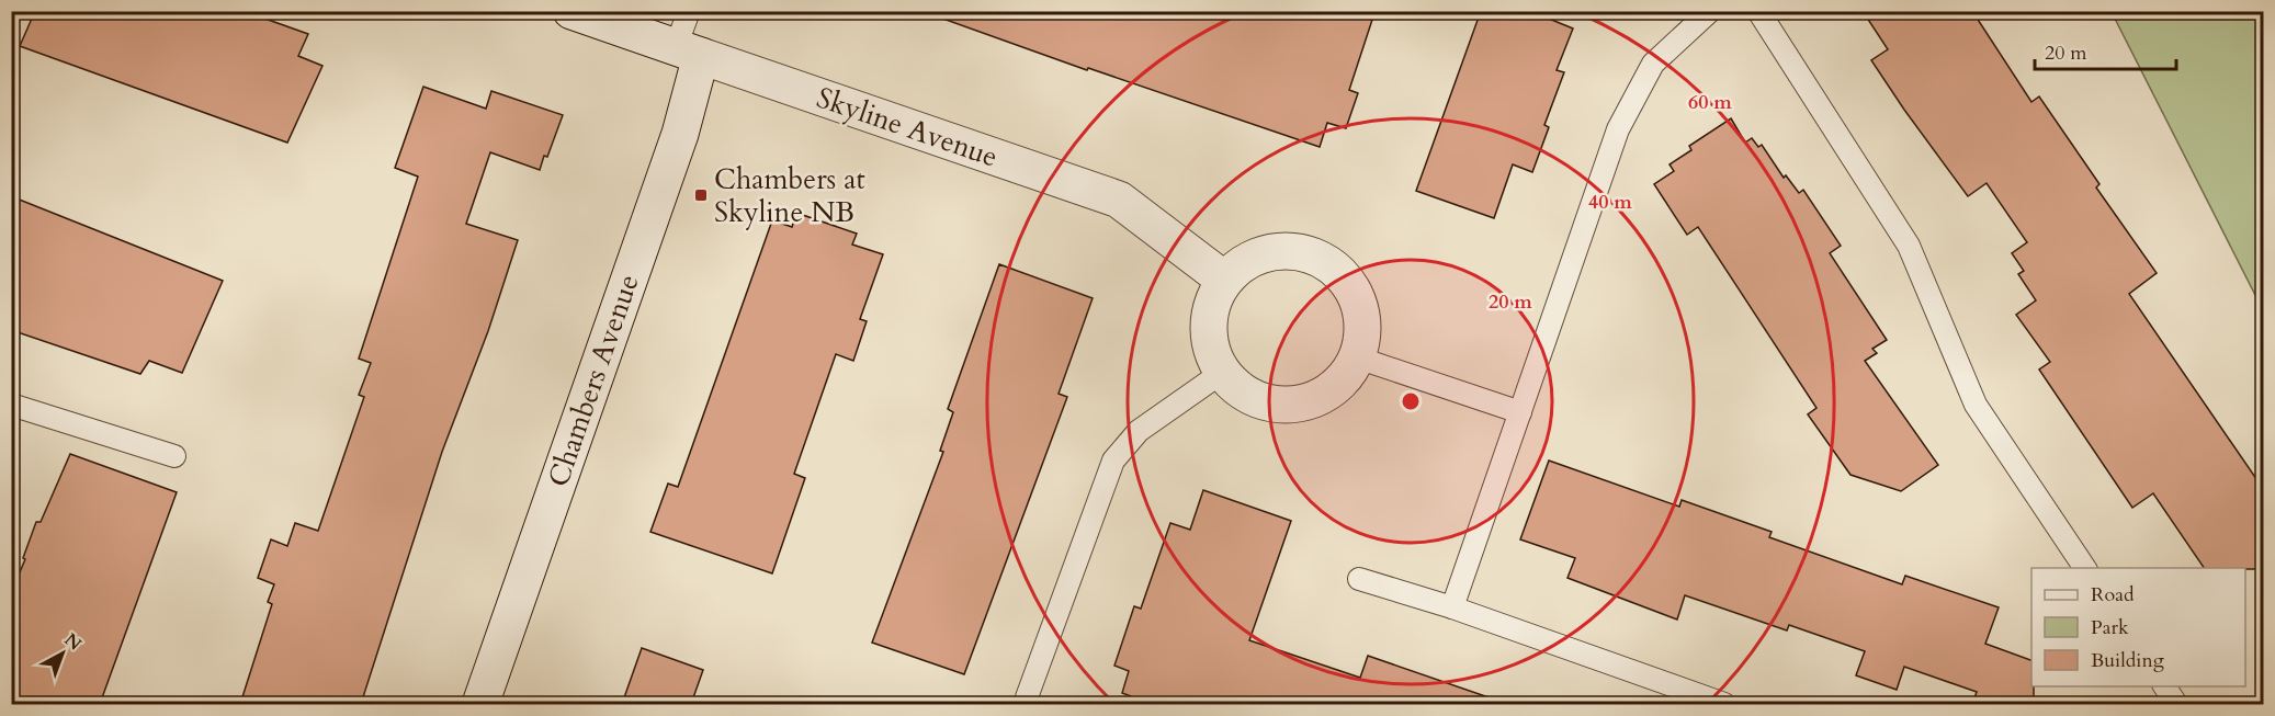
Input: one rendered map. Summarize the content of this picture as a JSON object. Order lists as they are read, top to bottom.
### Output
{
  "streets": {
    "street": ["Skyline Avenue", "Chambers Avenue"]
  },
  "crossings": [
    ["Skyline Avenue", "Chambers Avenue"]
  ],
  "places": {
    "transit": ["Chambers at Skyline NB"]
  },
  "legend": ["Road", "Park", "Building"],
  "scale_bar": "20 m",
  "north": "top right",
  "rings": ["60 m", "40 m", "20 m"]
}
